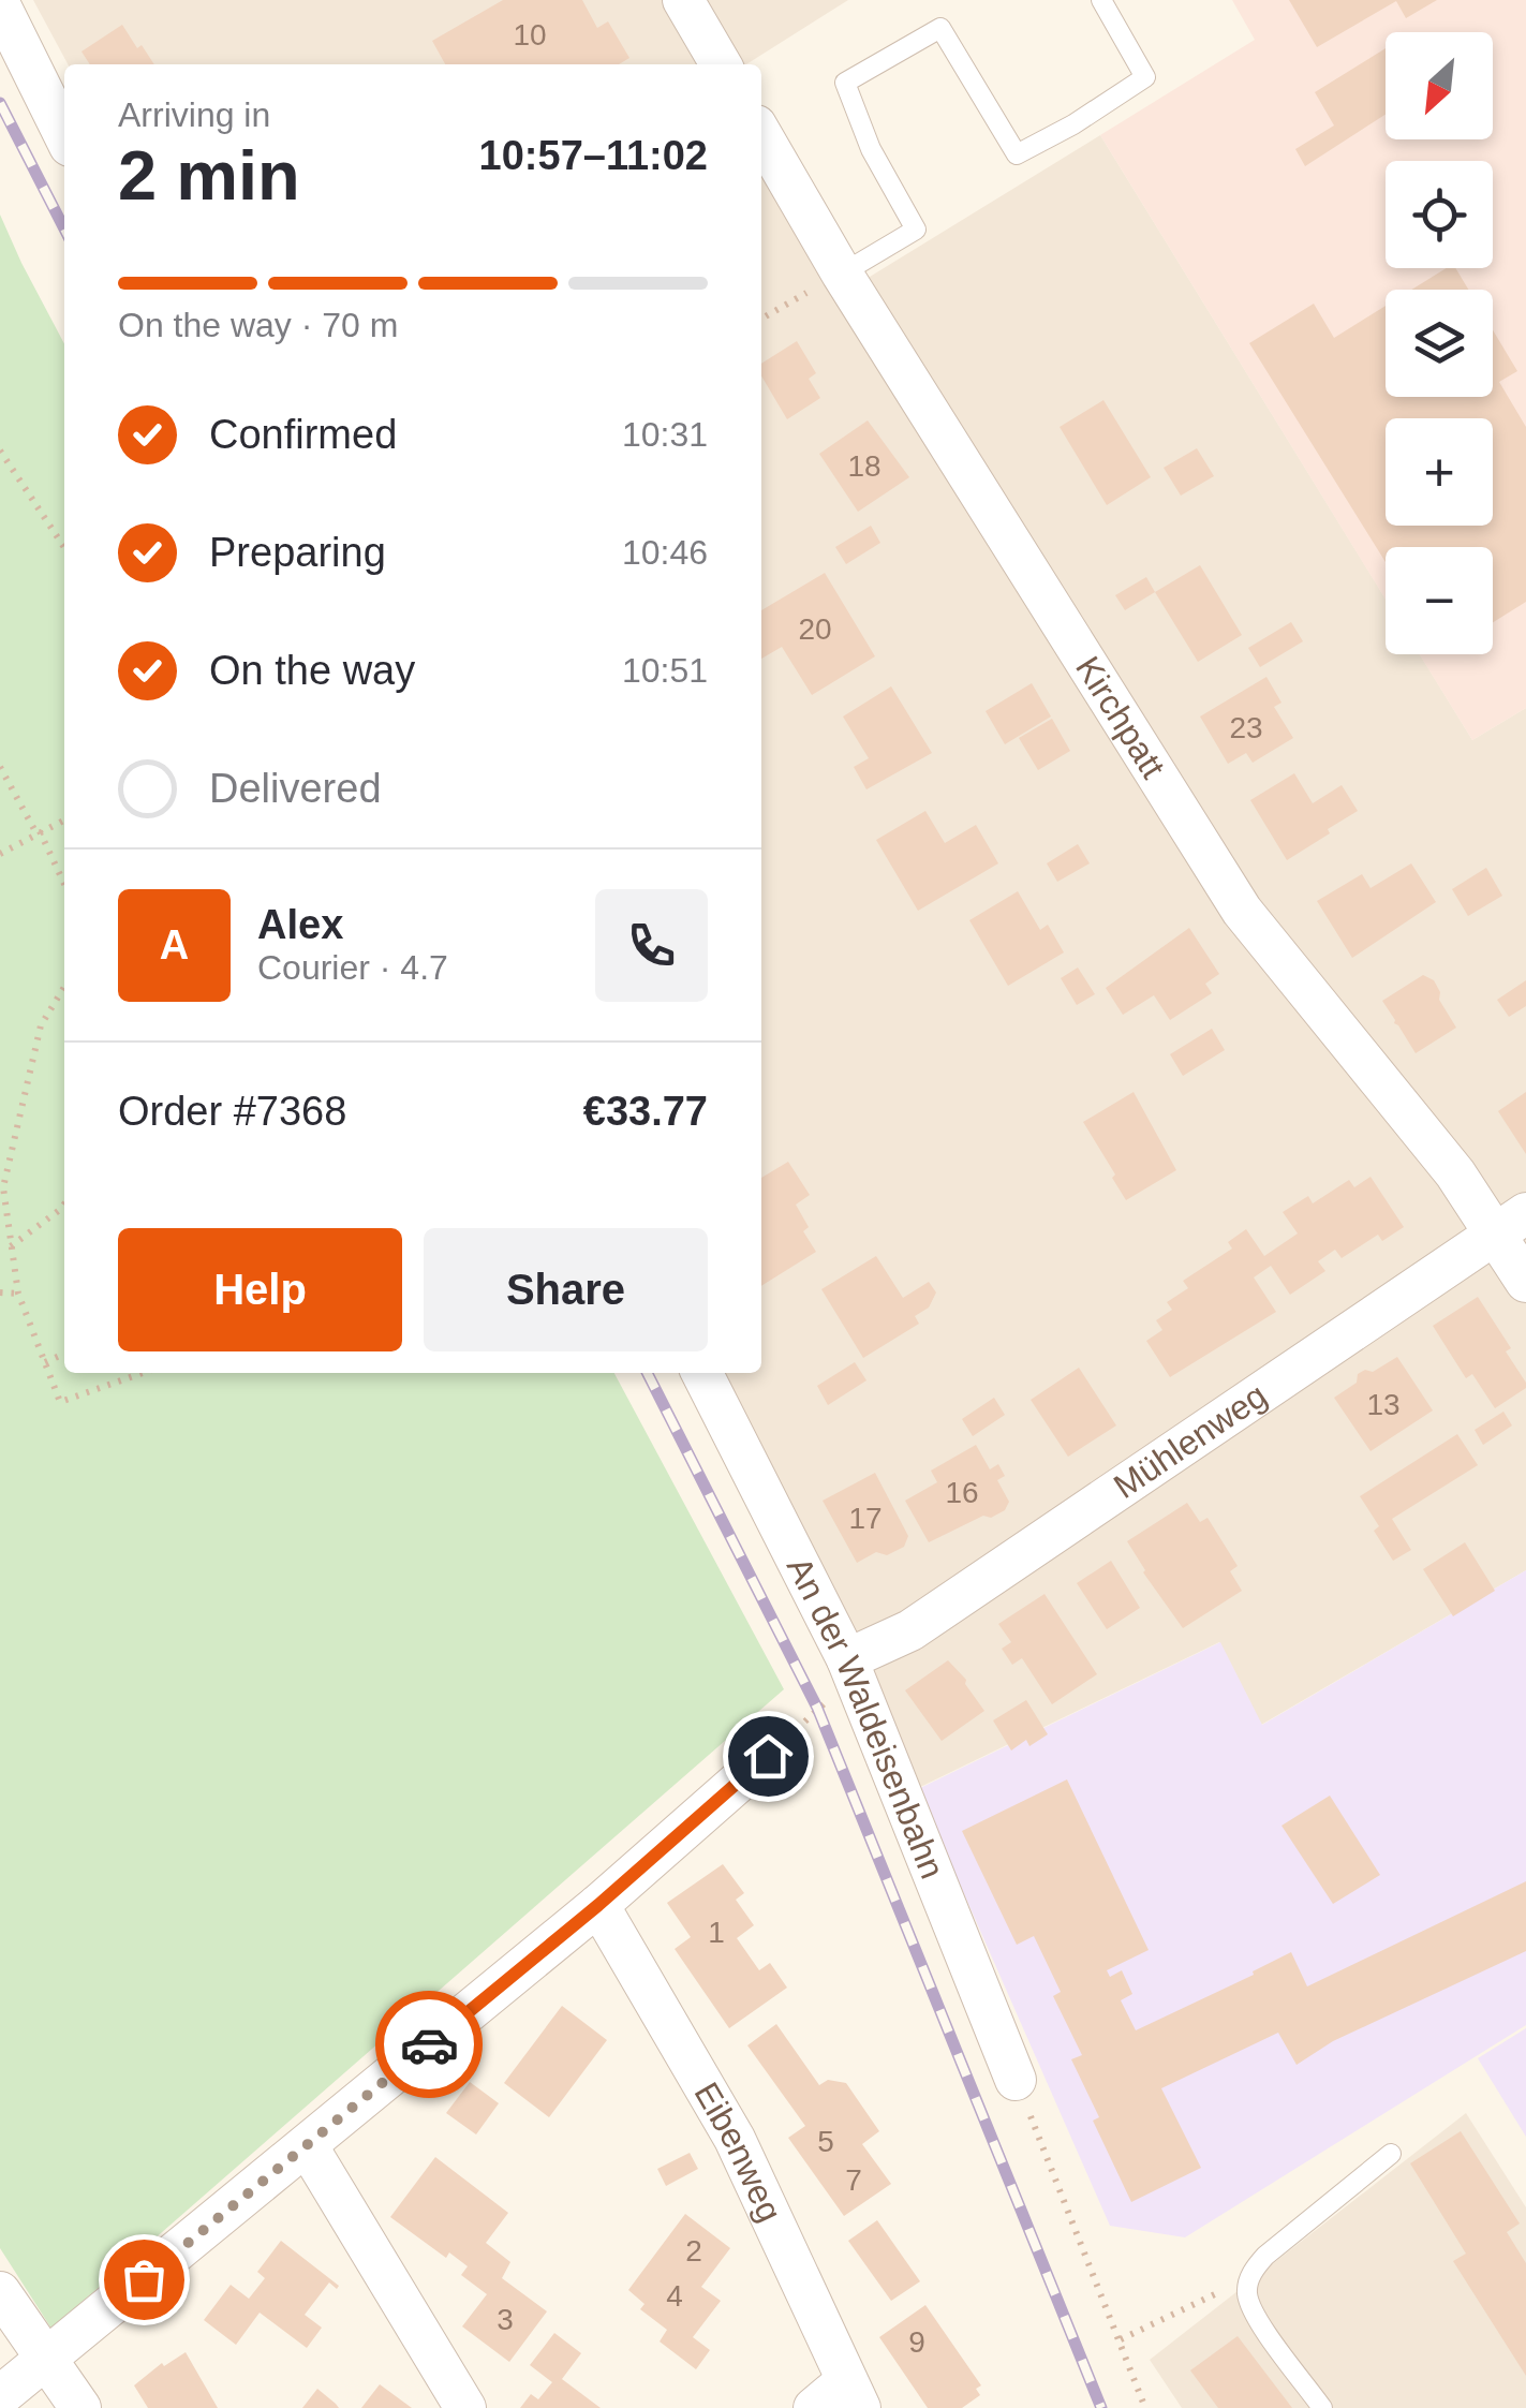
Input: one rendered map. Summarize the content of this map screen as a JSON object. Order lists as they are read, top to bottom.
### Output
{
  "streets": {
    "street": [
      "Kirchpatt",
      "Mühlenweg",
      "An der Waldeisenbahn",
      "Eibenweg"
    ]
  },
  "crossings": [
    ["Kirchpatt", "Mühlenweg"],
    ["Mühlenweg", "An der Waldeisenbahn"]
  ],
  "house_numbers": [
    "10",
    "18",
    "20",
    "23",
    "13",
    "16",
    "17",
    "1",
    "5",
    "7",
    "2",
    "4",
    "3",
    "9"
  ],
  "north": "bottom left",
  "page": {
    "map_buttons": ["+", "−"],
    "heading": ["2 min", "Arriving in", "10:57–11:02"],
    "panel": [
      "Alex",
      "Courier · 4.7",
      "Order #7368",
      "€33.77"
    ],
    "bar": "On the way · 70 m",
    "list": [
      ["Confirmed", "10:31"],
      ["Preparing", "10:46"],
      ["On the way", "10:51"],
      "Delivered"
    ],
    "round": "A",
    "buttons": ["Help", "Share"]
  }
}
